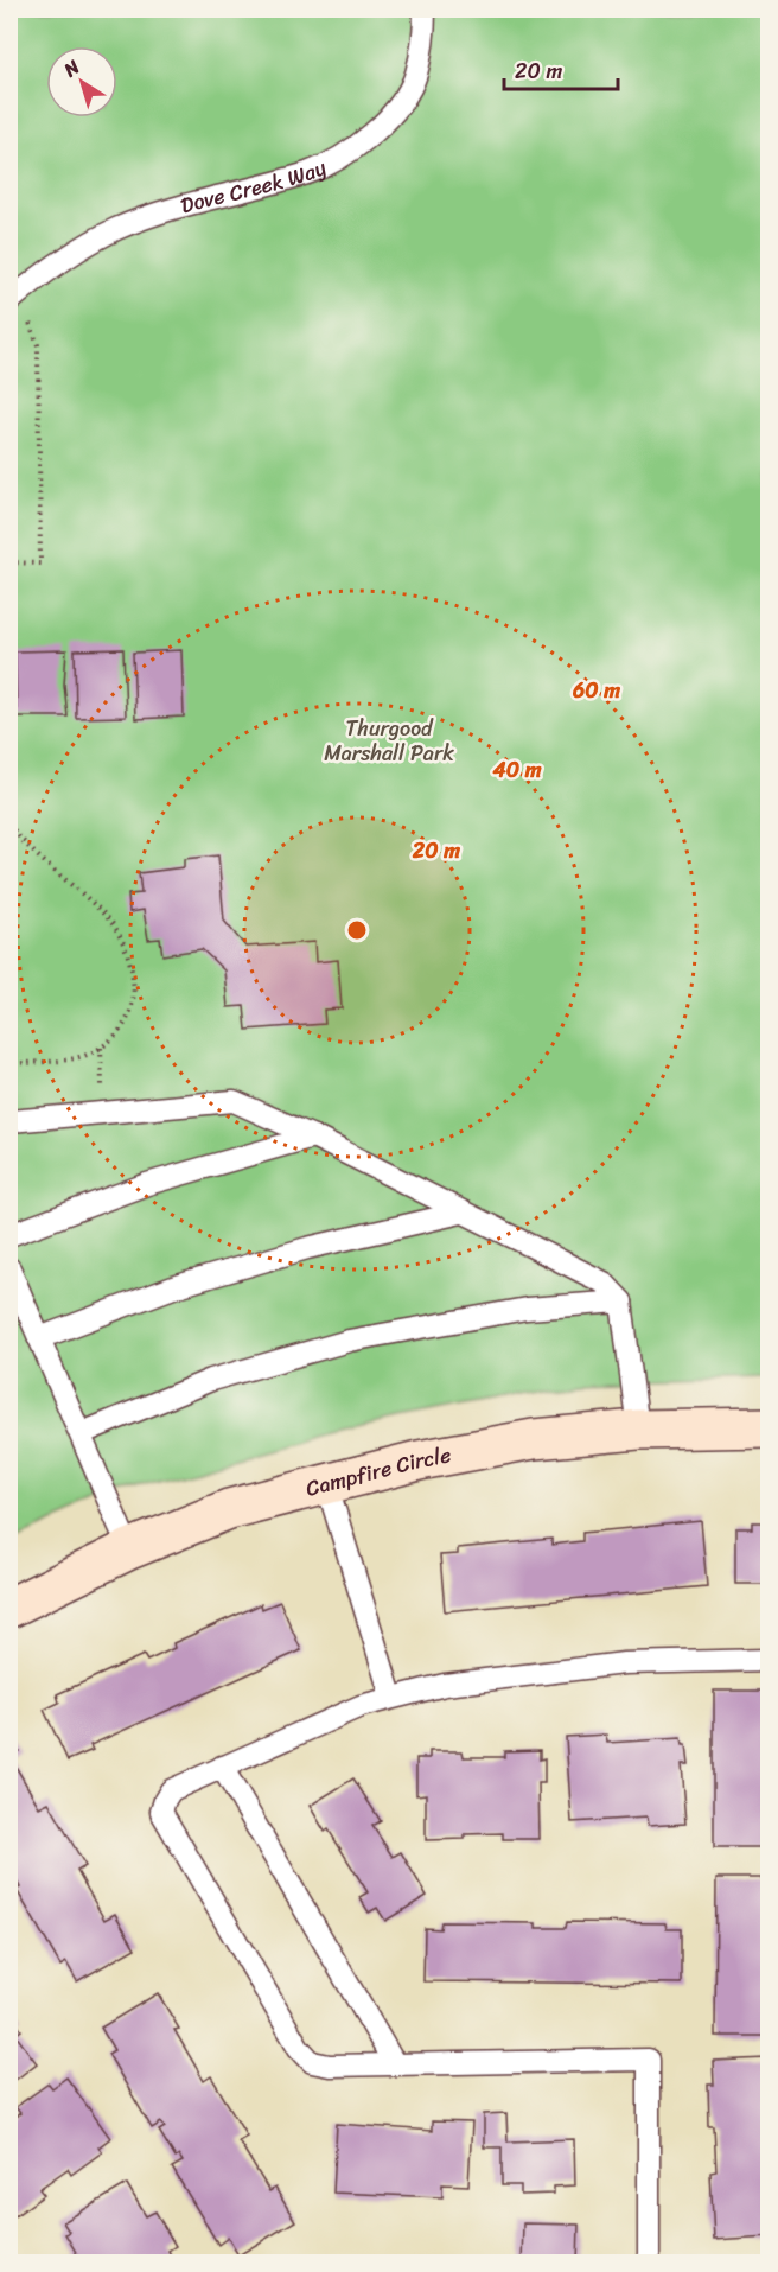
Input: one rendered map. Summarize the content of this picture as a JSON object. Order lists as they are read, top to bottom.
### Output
{
  "streets": {
    "street": ["Campfire Circle"],
    "lane": ["Dove Creek Way"]
  },
  "parks": ["Thurgood Marshall Park"],
  "scale_bar": "20 m",
  "north": "top left",
  "rings": ["60 m", "40 m", "20 m"]
}
